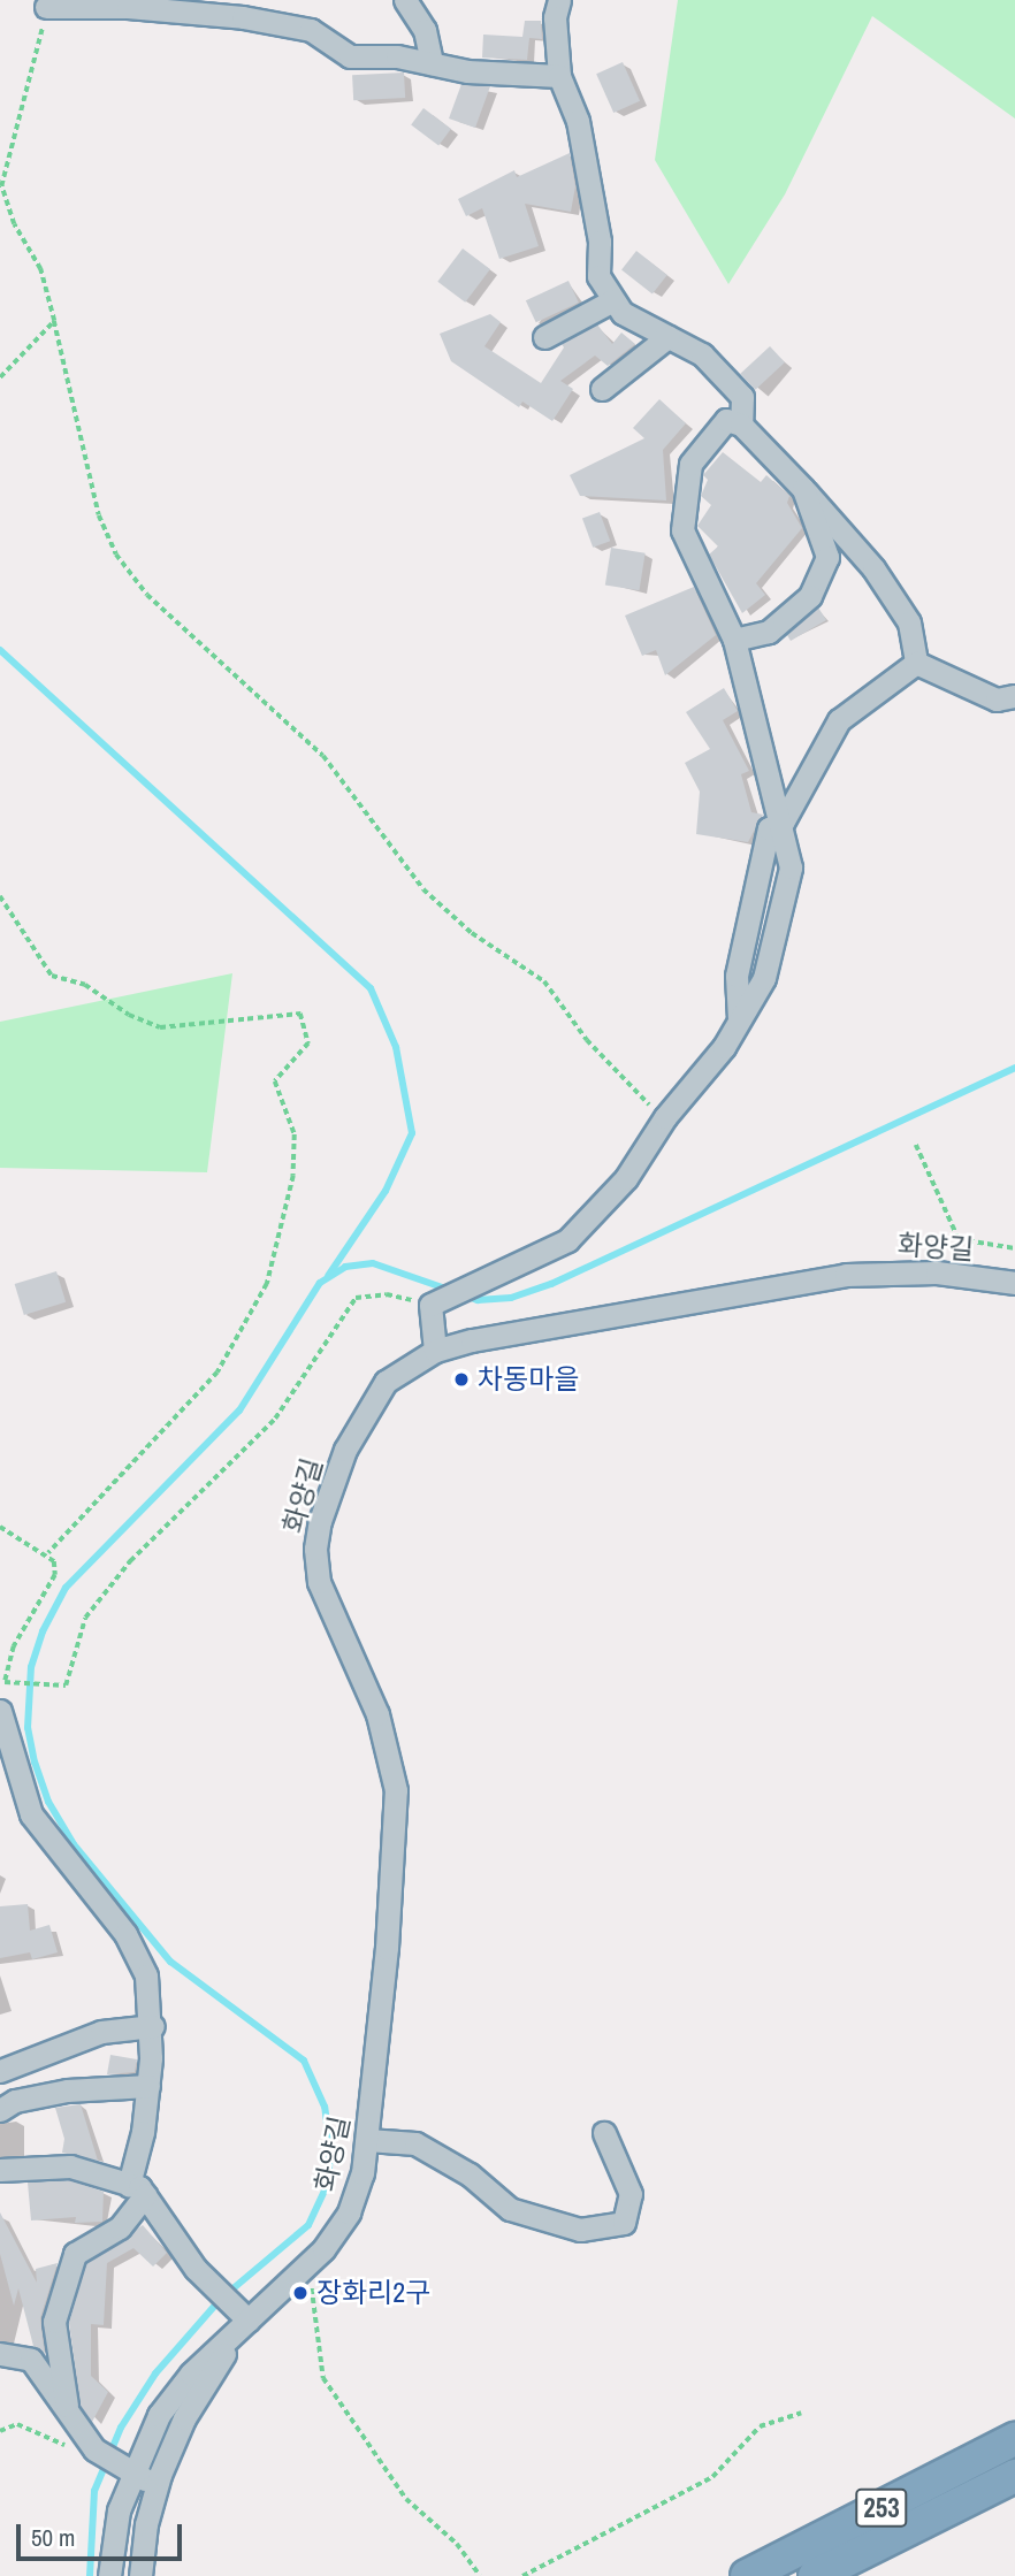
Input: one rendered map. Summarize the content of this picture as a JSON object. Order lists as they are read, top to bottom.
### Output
{
  "streets": {
    "highway": ["253"],
    "street": ["화양길"]
  },
  "places": ["차동마을", "장화리2구"],
  "scale_bar": "50 m"
}
